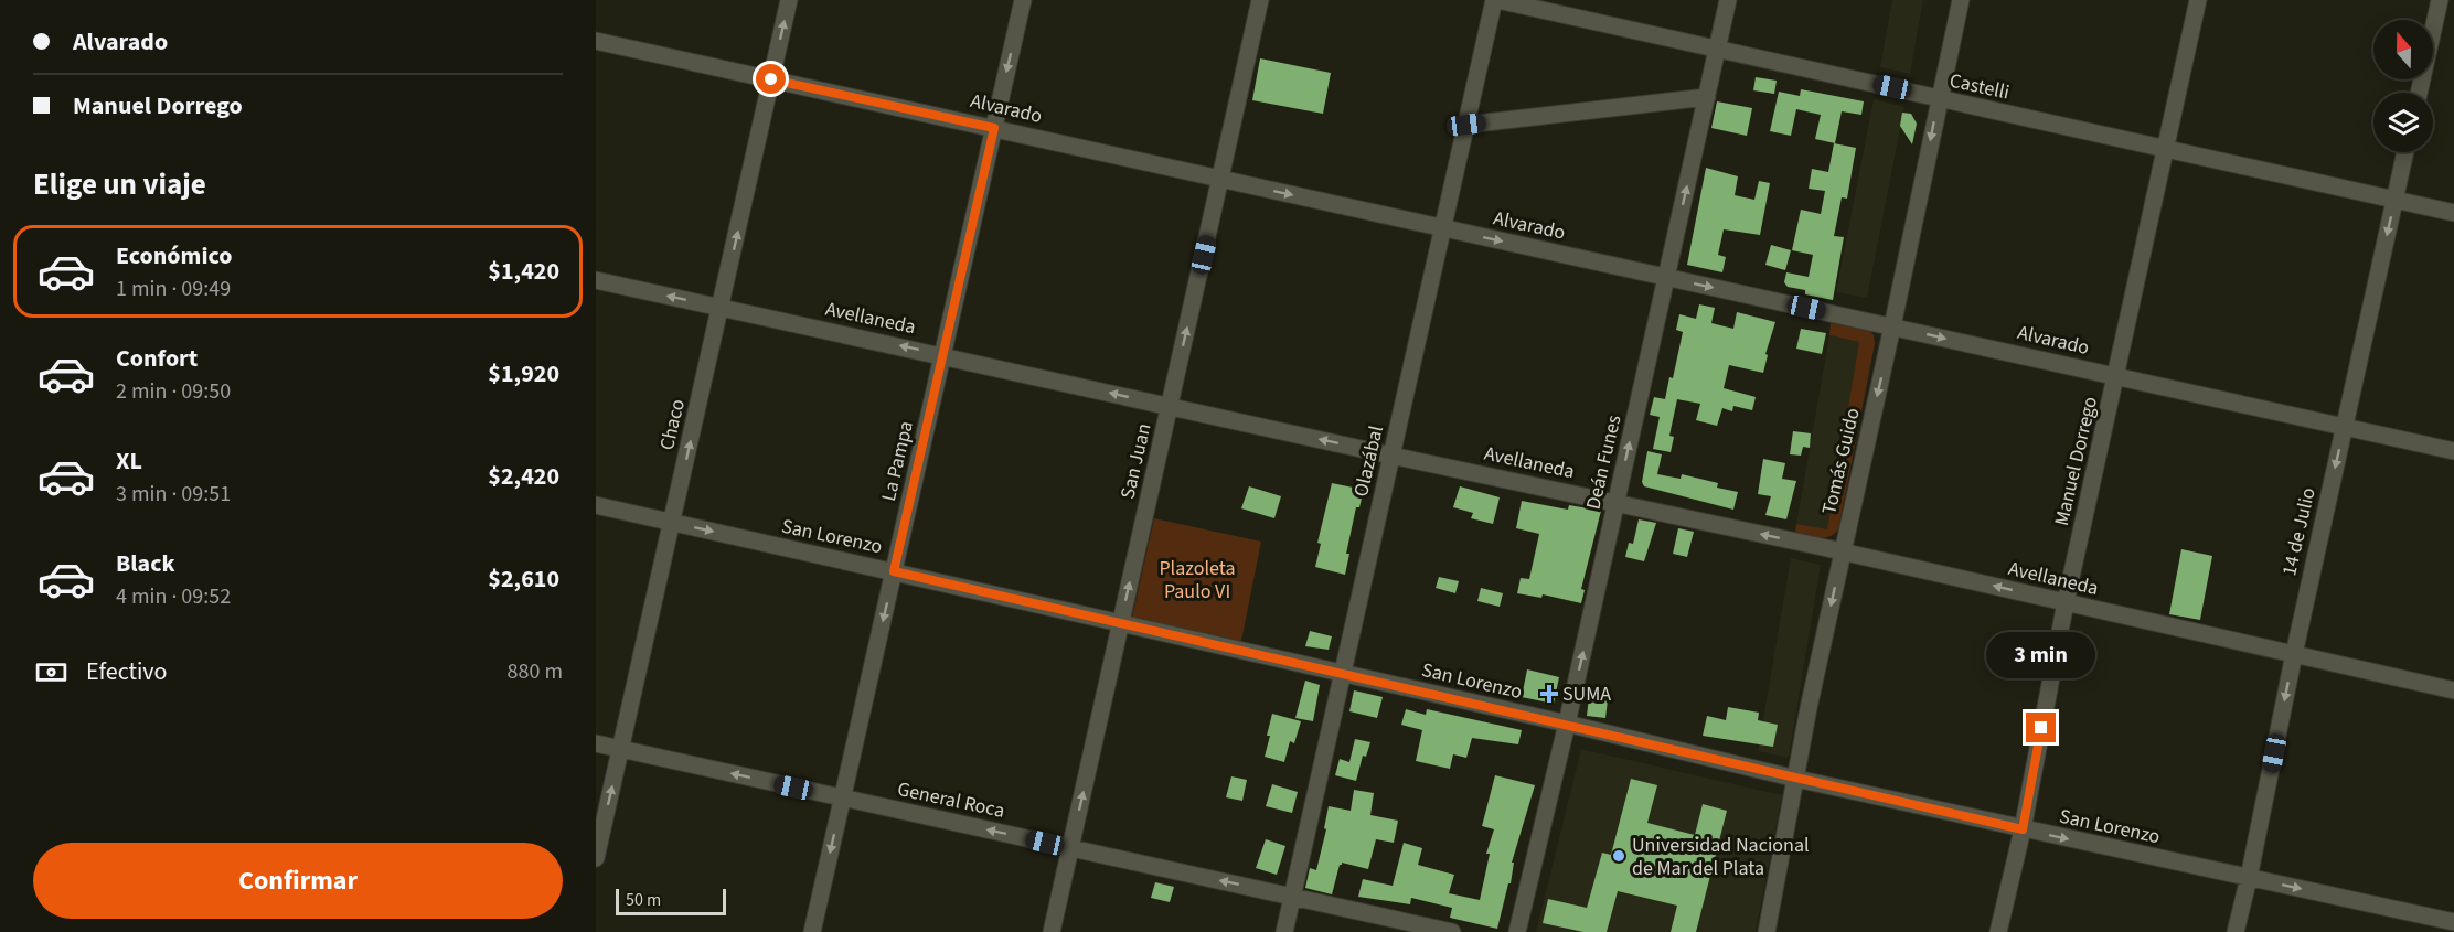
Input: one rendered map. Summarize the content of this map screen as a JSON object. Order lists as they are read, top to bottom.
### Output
{
  "streets": {
    "street": [
      "Castelli",
      "Alvarado",
      "Avellaneda",
      "Chaco",
      "La Pampa",
      "San Juan",
      "Olazábal",
      "Tomás Guido",
      "Manuel Dorrego",
      "Deán Funes",
      "14 de Julio",
      "San Lorenzo",
      "General Roca"
    ]
  },
  "crossings": [
    ["Castelli", "Olazábal"],
    ["Castelli", "Tomás Guido"],
    ["Castelli", "Manuel Dorrego"],
    ["Castelli", "Deán Funes"],
    ["Castelli", "14 de Julio"],
    ["Alvarado", "Chaco"],
    ["Alvarado", "La Pampa"],
    ["Alvarado", "San Juan"],
    ["Alvarado", "Olazábal"],
    ["Alvarado", "Tomás Guido"],
    ["Alvarado", "Manuel Dorrego"],
    ["Alvarado", "Deán Funes"],
    ["Alvarado", "14 de Julio"],
    ["Avellaneda", "Chaco"],
    ["Avellaneda", "La Pampa"],
    ["Avellaneda", "San Juan"],
    ["Avellaneda", "Olazábal"],
    ["Avellaneda", "Tomás Guido"],
    ["Avellaneda", "Manuel Dorrego"],
    ["Avellaneda", "Deán Funes"],
    ["Avellaneda", "14 de Julio"],
    ["Chaco", "San Lorenzo"],
    ["Chaco", "General Roca"],
    ["La Pampa", "San Lorenzo"],
    ["La Pampa", "General Roca"],
    ["San Juan", "San Lorenzo"],
    ["San Juan", "General Roca"],
    ["Olazábal", "San Lorenzo"],
    ["Olazábal", "General Roca"],
    ["Tomás Guido", "San Lorenzo"],
    ["Manuel Dorrego", "San Lorenzo"],
    ["Deán Funes", "San Lorenzo"],
    ["14 de Julio", "San Lorenzo"]
  ],
  "one_way": [
    "Alvarado",
    "Avellaneda",
    "Chaco",
    "La Pampa",
    "San Juan",
    "Tomás Guido",
    "Deán Funes",
    "14 de Julio",
    "San Lorenzo",
    "General Roca"
  ],
  "parks": ["Plazoleta Paulo VI"],
  "places": {
    "health": ["SUMA"],
    "other": ["Universidad Nacional de Mar del Plata"]
  },
  "scale_bar": "50 m",
  "north": "top",
  "page": {
    "banner": ["Alvarado", "Manuel Dorrego"],
    "heading": "Elige un viaje",
    "list": [
      {
        "name": "Económico",
        "note": "1 min · 09:49",
        "value": "$1,420"
      },
      {
        "name": "Confort",
        "note": "2 min · 09:50",
        "value": "$1,920"
      },
      {
        "name": "XL",
        "note": "3 min · 09:51",
        "value": "$2,420"
      },
      {
        "name": "Black",
        "note": "4 min · 09:52",
        "value": "$2,610"
      }
    ],
    "bubble": "3 min",
    "pay": ["Efectivo", "880 m"],
    "buttons": "Confirmar",
    "scale": "50 m"
  }
}
